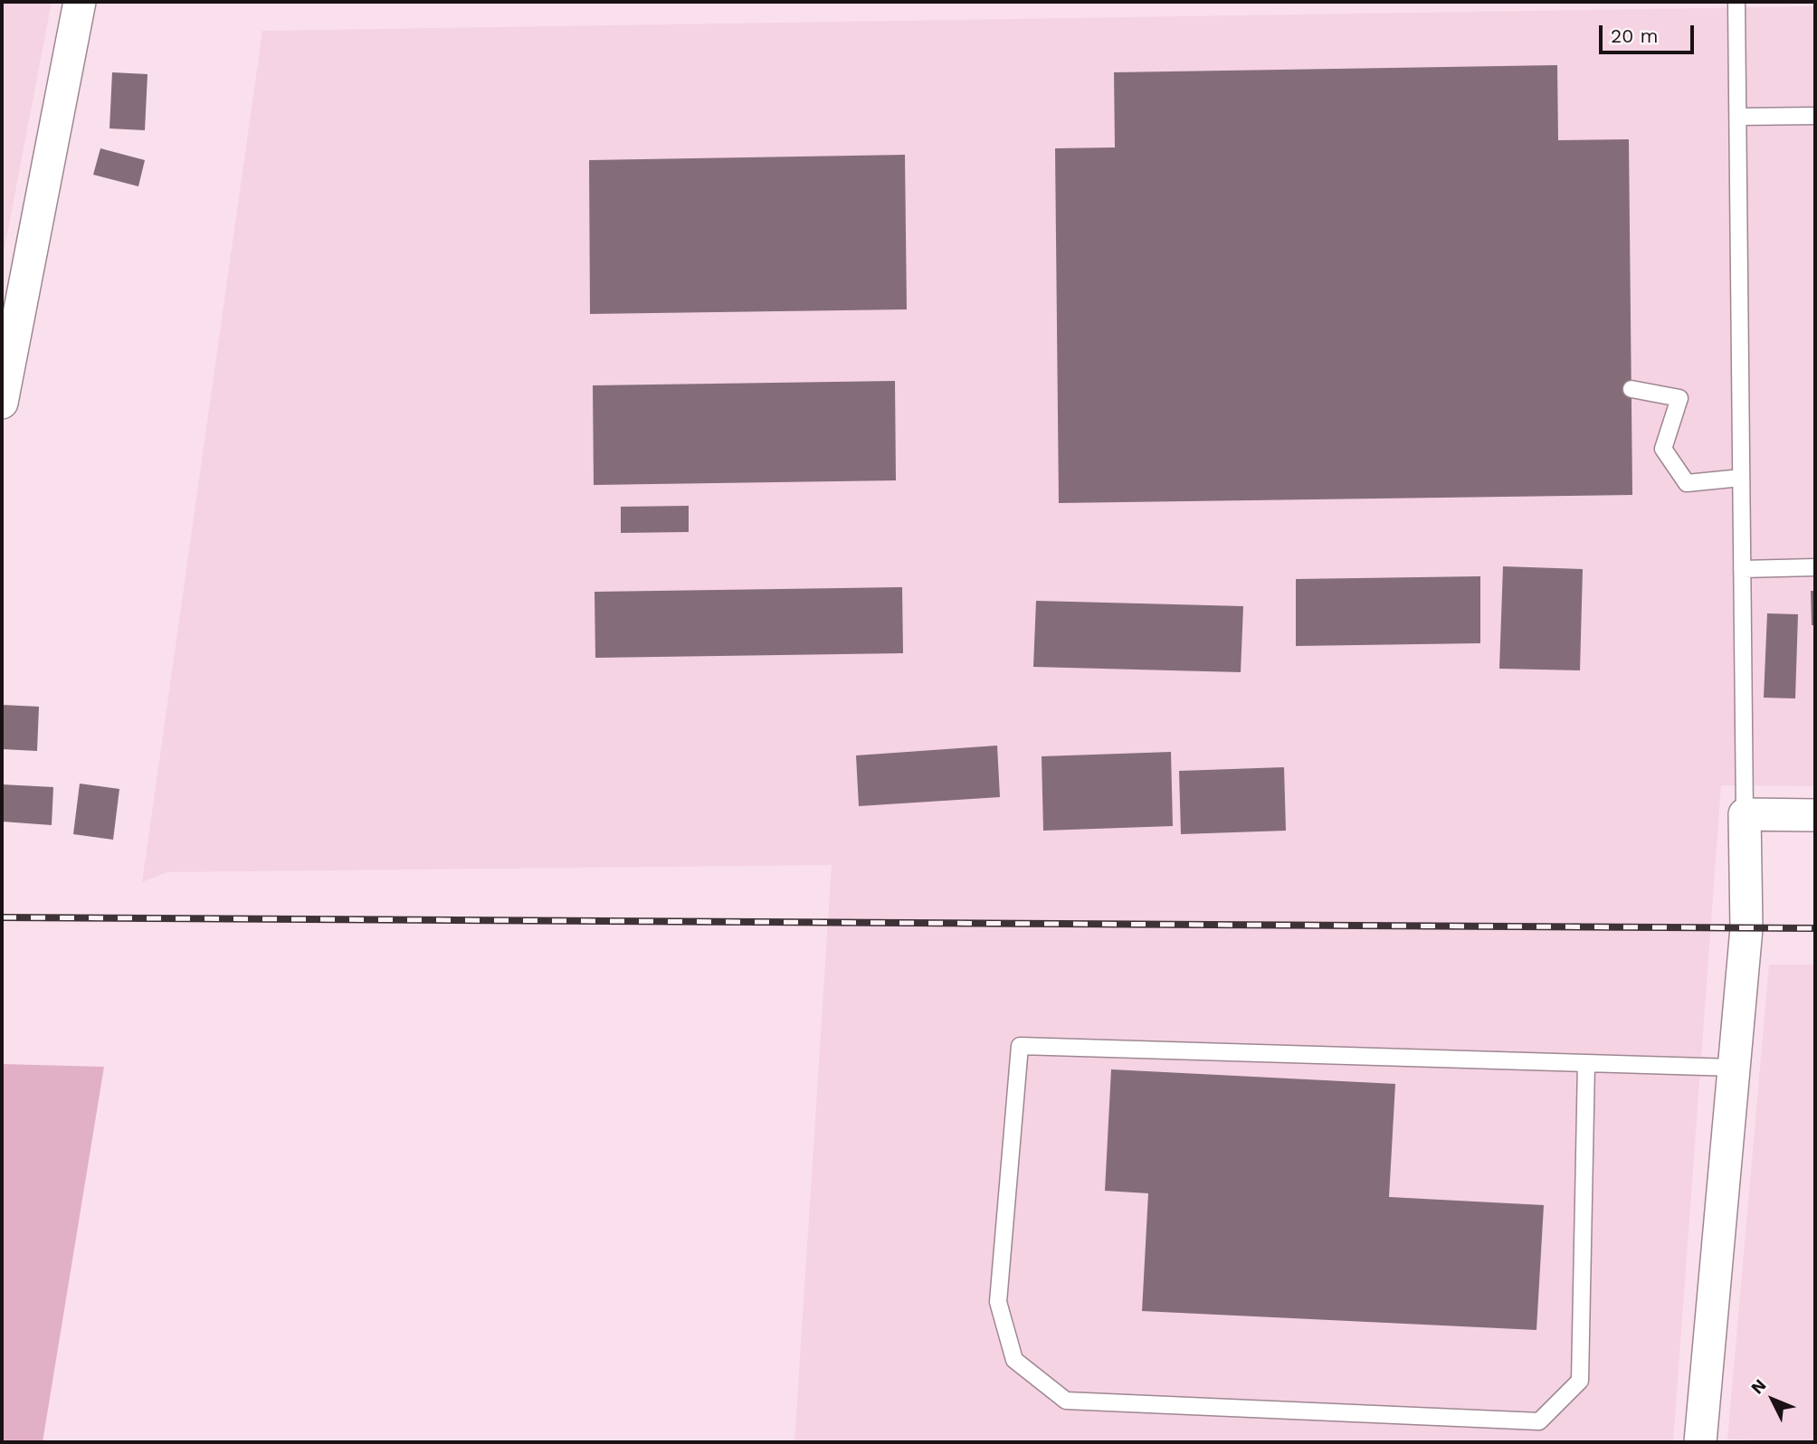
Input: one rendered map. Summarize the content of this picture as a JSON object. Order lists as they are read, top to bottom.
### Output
{
  "scale_bar": "20 m",
  "north": "top left"
}
